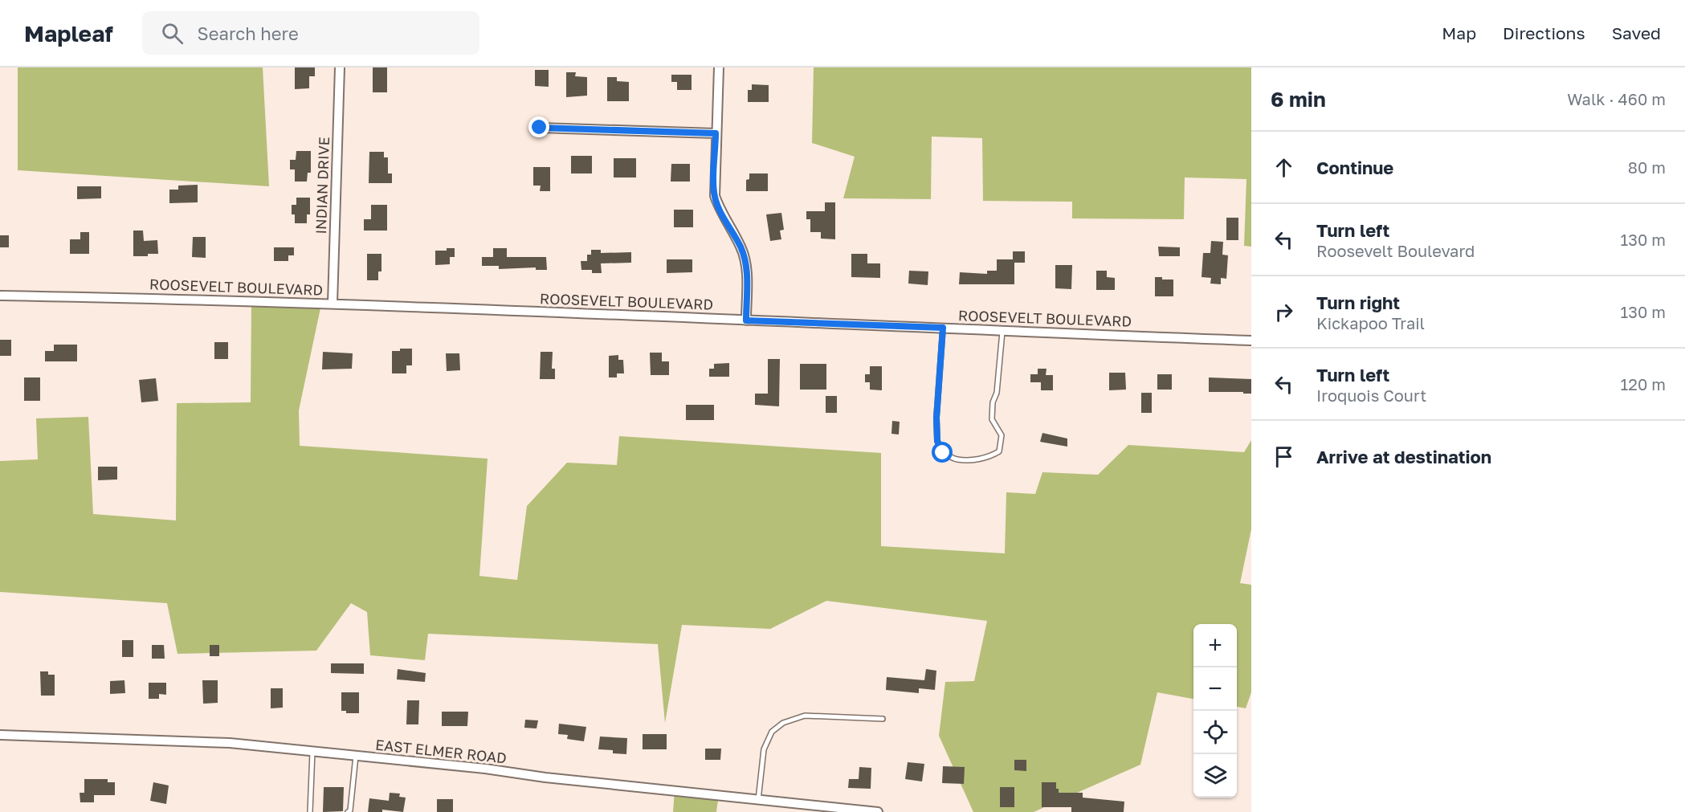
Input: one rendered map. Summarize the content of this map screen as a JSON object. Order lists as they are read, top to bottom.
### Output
{
  "streets": {
    "street": ["INDIAN DRIVE", "ROOSEVELT BOULEVARD", "EAST ELMER ROAD"]
  },
  "crossings": [
    ["INDIAN DRIVE", "ROOSEVELT BOULEVARD"]
  ],
  "page": {
    "header": "Mapleaf",
    "search": "Search here",
    "nav": ["Map", "Directions", "Saved"],
    "heading": ["6 min", "Walk · 460 m"],
    "list": [
      ["Continue", "80 m"],
      ["Turn left", "Roosevelt Boulevard", "130 m"],
      ["Turn right", "Kickapoo Trail", "130 m"],
      ["Turn left", "Iroquois Court", "120 m"],
      "Arrive at destination"
    ],
    "map_buttons": ["+", "−"]
  }
}
